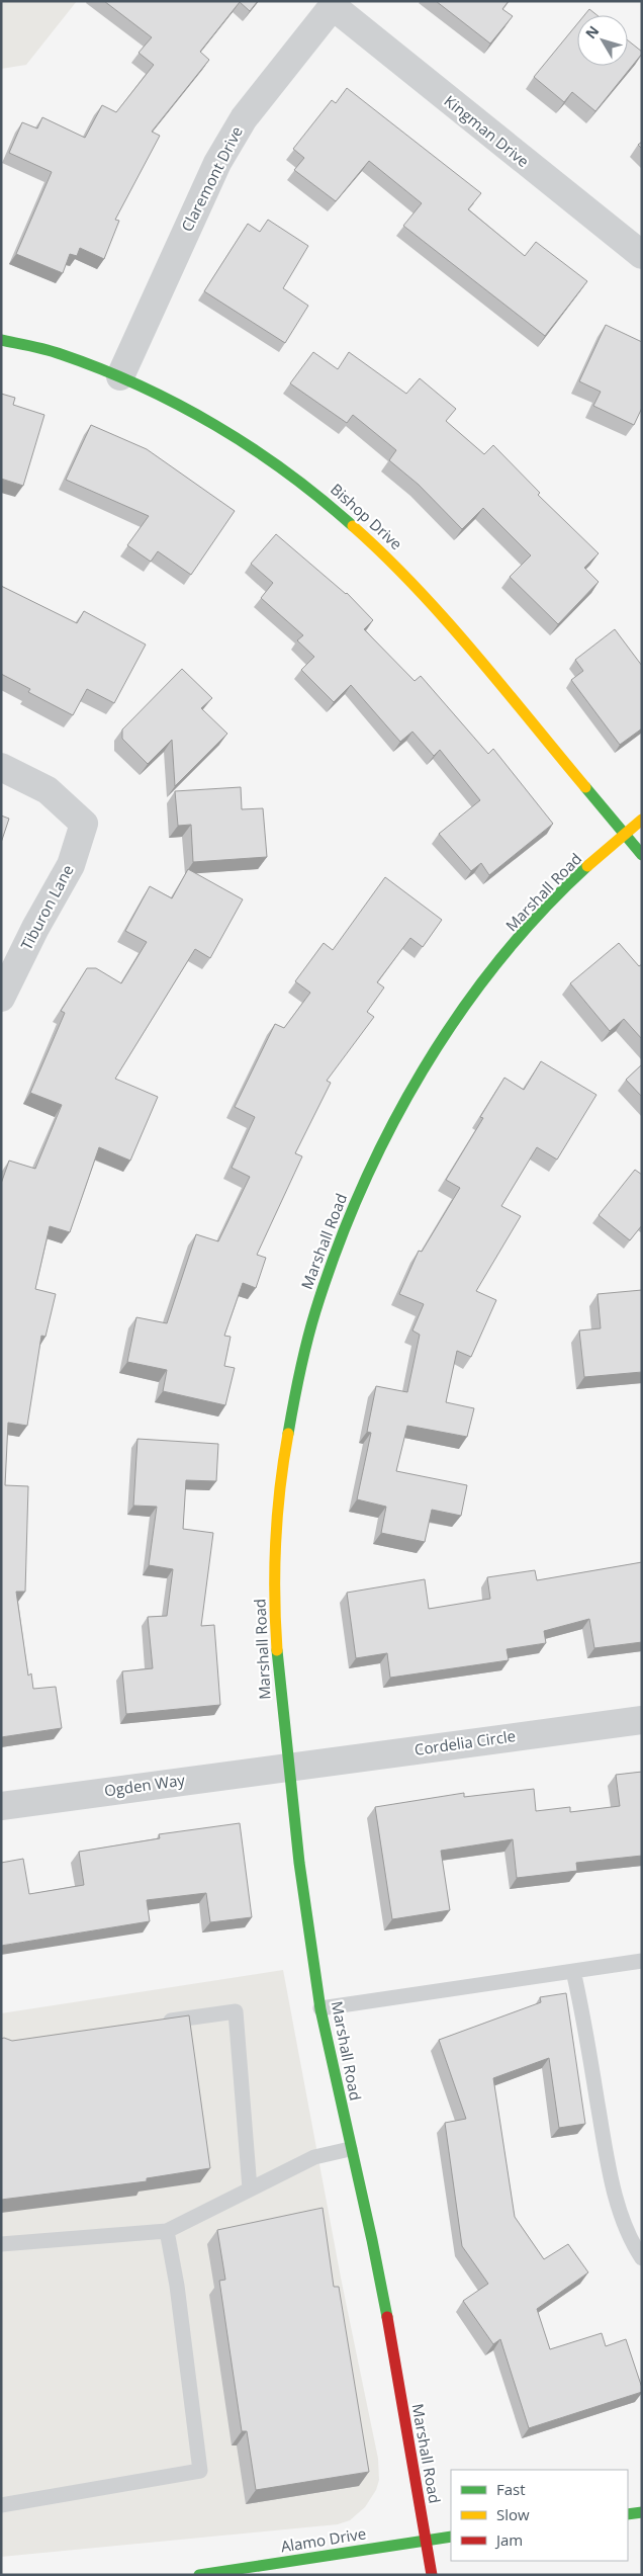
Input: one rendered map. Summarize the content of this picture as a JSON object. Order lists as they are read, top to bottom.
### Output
{
  "streets": {
    "street": [
      "Kingman Drive",
      "Claremont Drive",
      "Bishop Drive",
      "Marshall Road",
      "Tiburon Lane",
      "Cordelia Circle",
      "Ogden Way",
      "Alamo Drive"
    ]
  },
  "crossings": [
    ["Kingman Drive", "Claremont Drive"],
    ["Claremont Drive", "Bishop Drive"],
    ["Bishop Drive", "Marshall Road"],
    ["Marshall Road", "Cordelia Circle"],
    ["Marshall Road", "Ogden Way"],
    ["Marshall Road", "Alamo Drive"],
    ["Cordelia Circle", "Ogden Way"]
  ],
  "legend": ["Fast", "Slow", "Jam"],
  "north": "top left"
}
